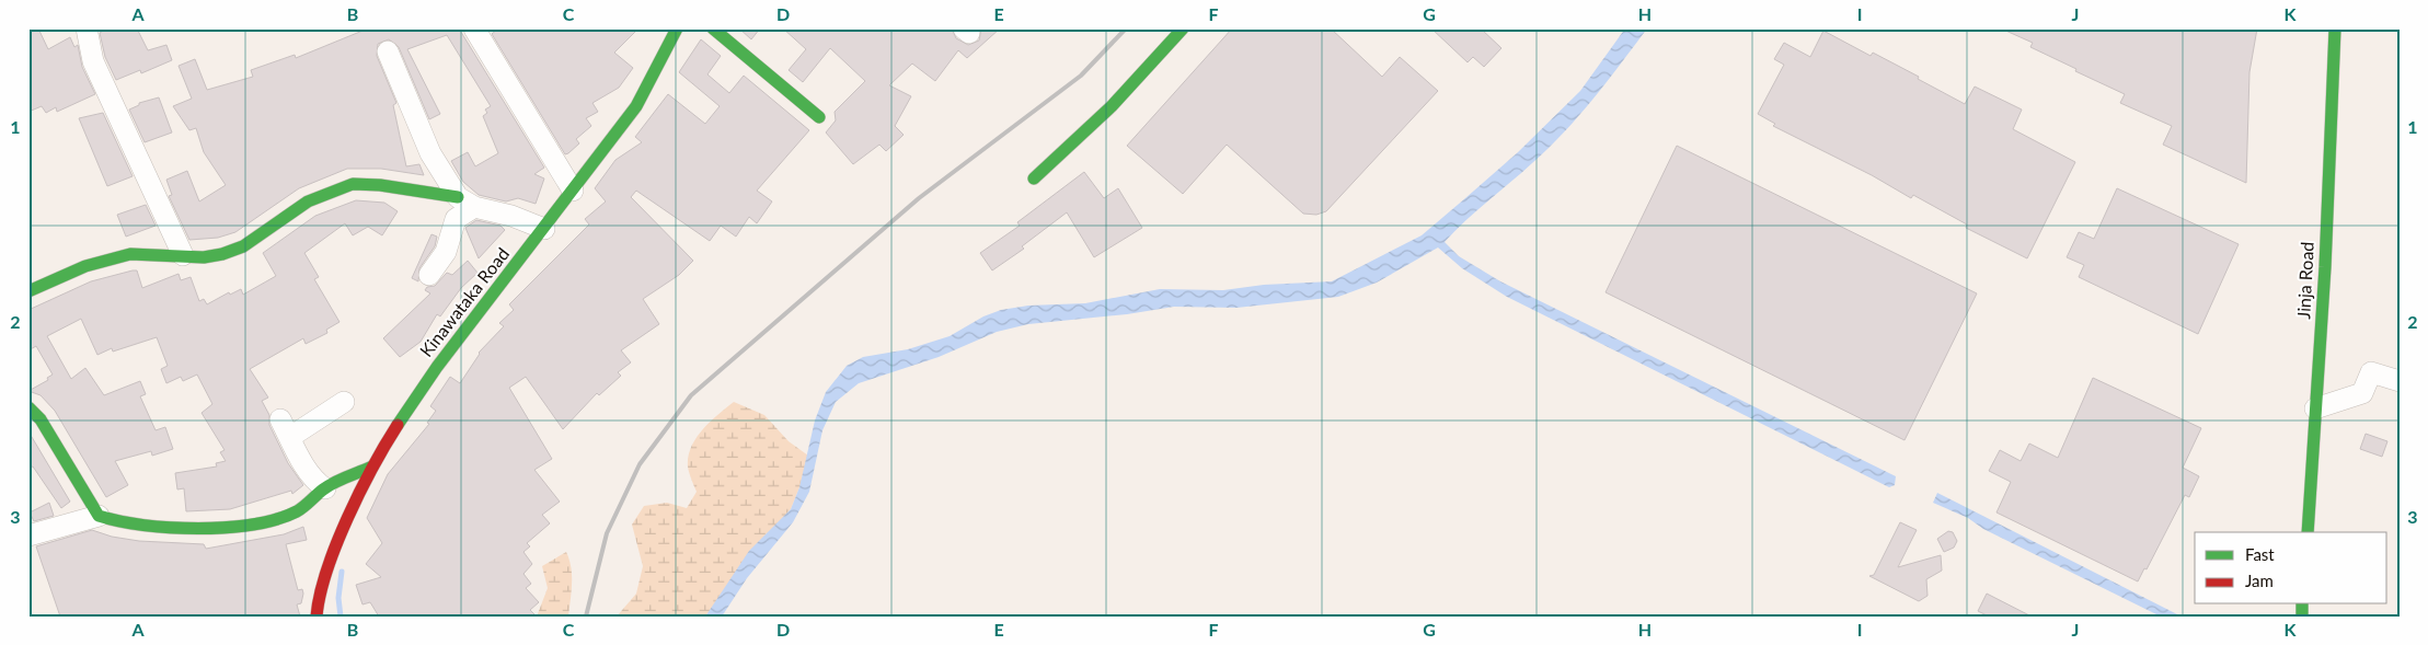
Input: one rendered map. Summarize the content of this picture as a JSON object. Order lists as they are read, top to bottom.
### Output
{
  "streets": {
    "main road": ["Jinja Road", "Kinawataka Road"]
  },
  "legend": ["Fast", "Jam"],
  "grid": {
    "columns": [
      "A",
      "B",
      "C",
      "D",
      "E",
      "F",
      "G",
      "H",
      "I",
      "J",
      "K"
    ],
    "rows": ["1", "2", "3"]
  }
}
